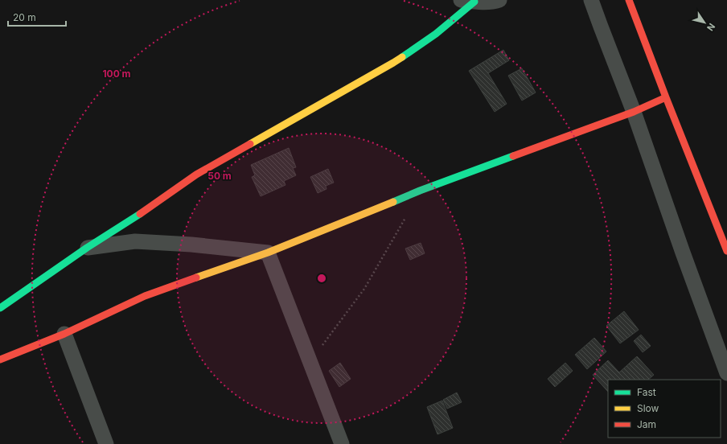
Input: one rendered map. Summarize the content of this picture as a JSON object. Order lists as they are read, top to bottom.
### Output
{
  "legend": ["Fast", "Slow", "Jam"],
  "scale_bar": "20 m",
  "north": "bottom right",
  "rings": ["100 m", "50 m"]
}
